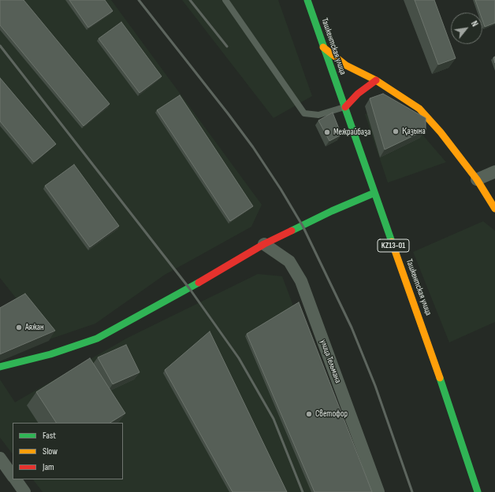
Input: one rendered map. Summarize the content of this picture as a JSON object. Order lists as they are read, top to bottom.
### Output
{
  "streets": {
    "main road": ["Ташкентская улица", "KZ13-01"],
    "street": ["улица Тельмана"]
  },
  "places": [
    "Қазына",
    "Межрайбаза",
    "Аяжан",
    "Светофор"
  ],
  "legend": ["Fast", "Slow", "Jam"],
  "north": "top right"
}
